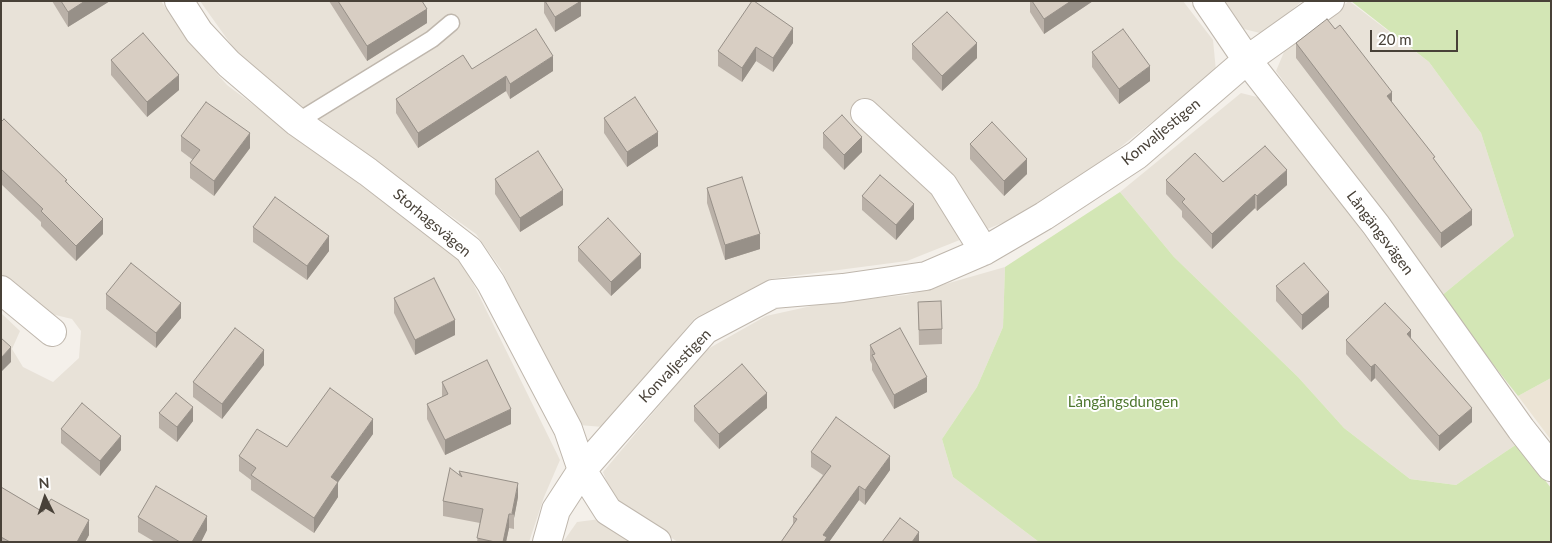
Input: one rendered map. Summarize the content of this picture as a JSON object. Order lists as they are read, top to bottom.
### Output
{
  "streets": {
    "street": ["Konvaljestigen", "Storhagsvägen", "Långängsvägen"]
  },
  "crossings": [
    ["Konvaljestigen", "Storhagsvägen"],
    ["Konvaljestigen", "Långängsvägen"]
  ],
  "parks": ["Långängsdungen"],
  "scale_bar": "20 m",
  "north": "top"
}
